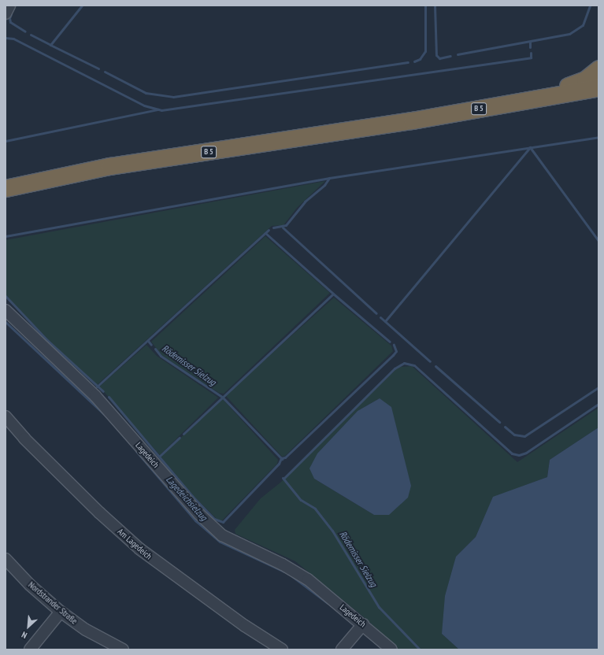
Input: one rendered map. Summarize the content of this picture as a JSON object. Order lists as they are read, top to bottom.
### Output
{
  "streets": {
    "highway": ["B 5"],
    "street": ["Lagedeich", "Am Lagedeich", "Nordstrander Straße"]
  },
  "water": ["Rödemisser Sielzug", "Lagedeichsielzug"],
  "north": "bottom left"
}
